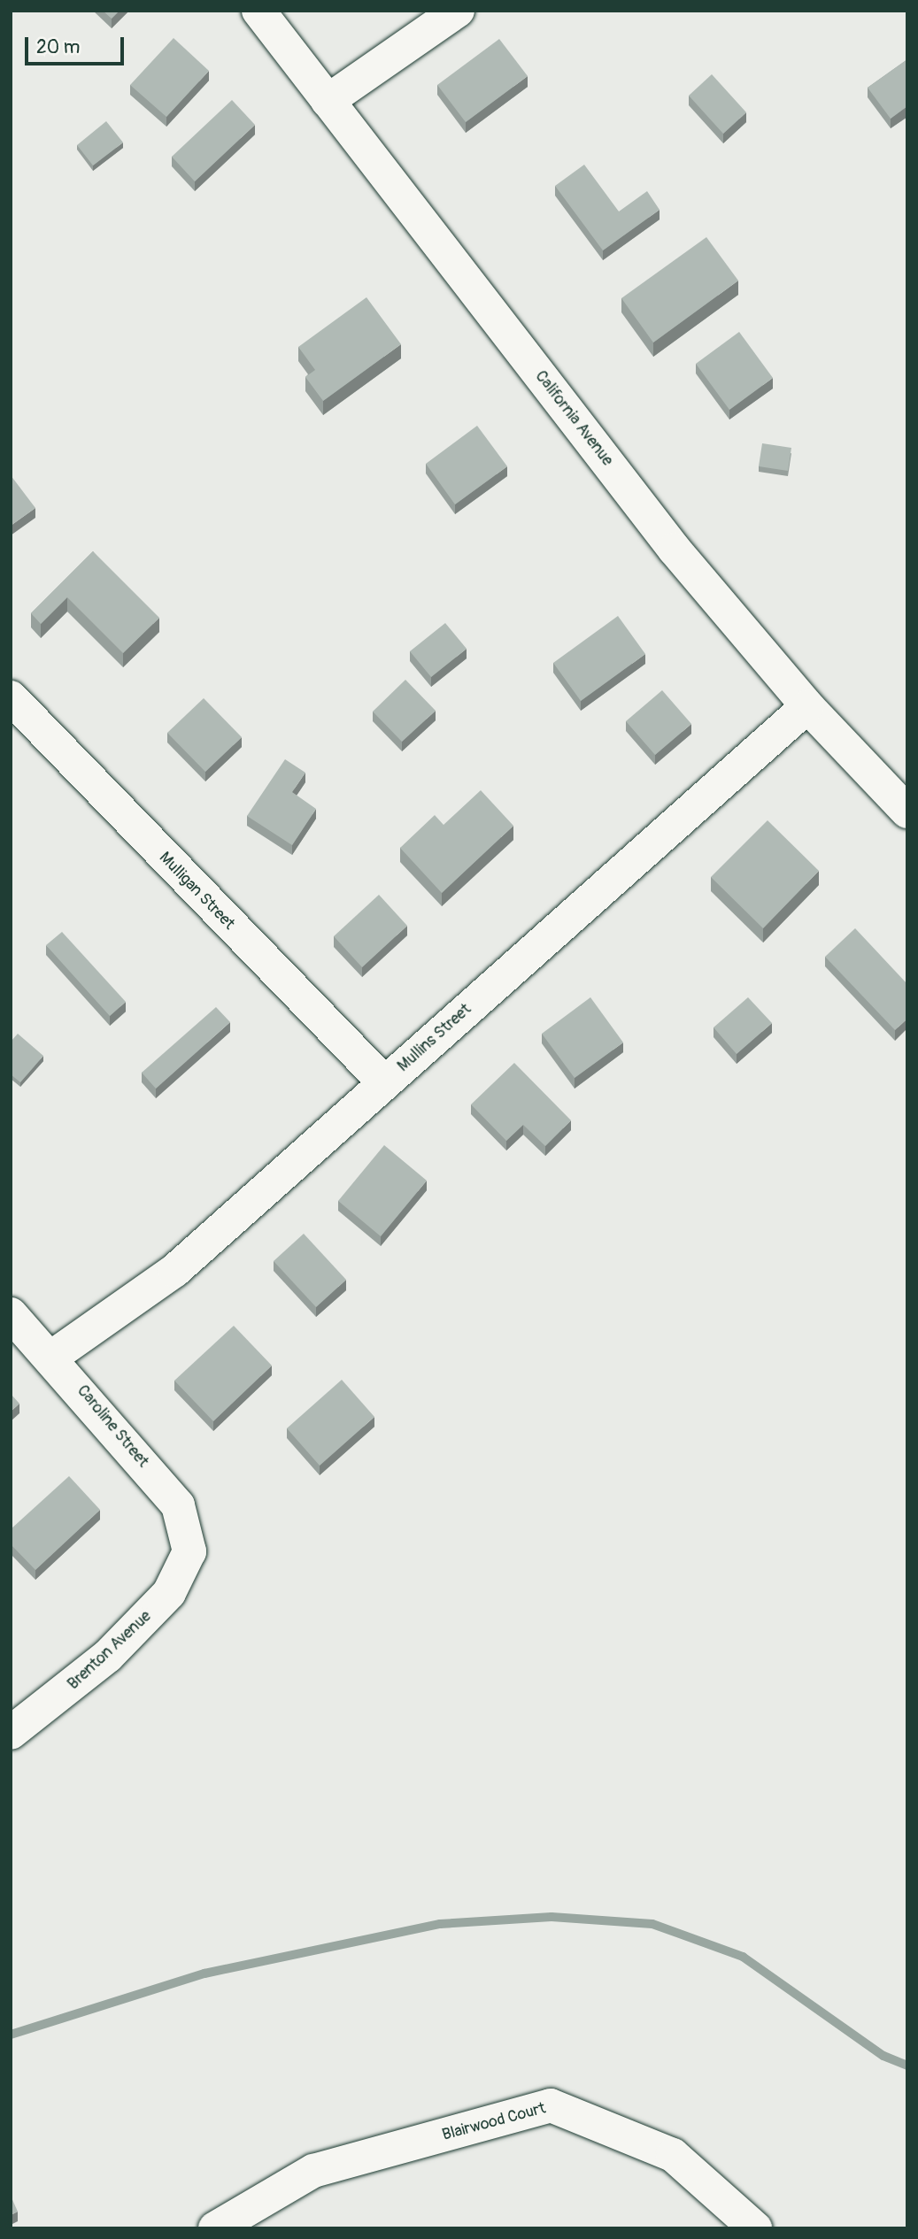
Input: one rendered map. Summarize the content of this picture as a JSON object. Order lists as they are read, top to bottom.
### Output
{
  "streets": {
    "street": [
      "California Avenue",
      "Mulligan Street",
      "Mullins Street",
      "Caroline Street",
      "Brenton Avenue",
      "Blairwood Court"
    ]
  },
  "crossings": [
    ["California Avenue", "Mullins Street"],
    ["Mulligan Street", "Mullins Street"],
    ["Mullins Street", "Caroline Street"],
    ["Caroline Street", "Brenton Avenue"]
  ],
  "scale_bar": "20 m"
}
